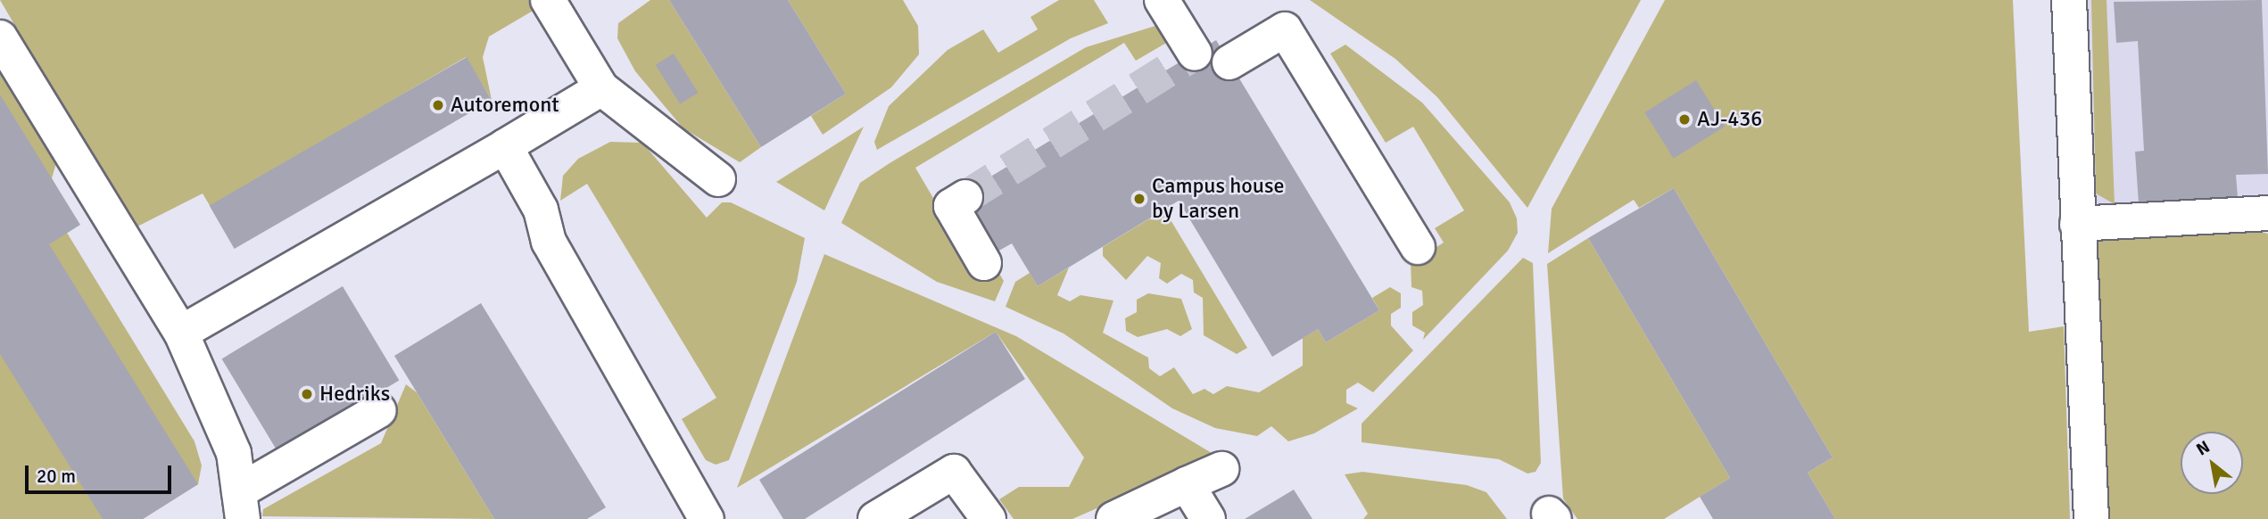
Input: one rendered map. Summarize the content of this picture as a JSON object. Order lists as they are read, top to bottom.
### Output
{
  "places": [
    "Autoremont",
    "AJ-436",
    "Campus house by Larsen",
    "Hedriks"
  ],
  "scale_bar": "20 m",
  "north": "top left"
}
